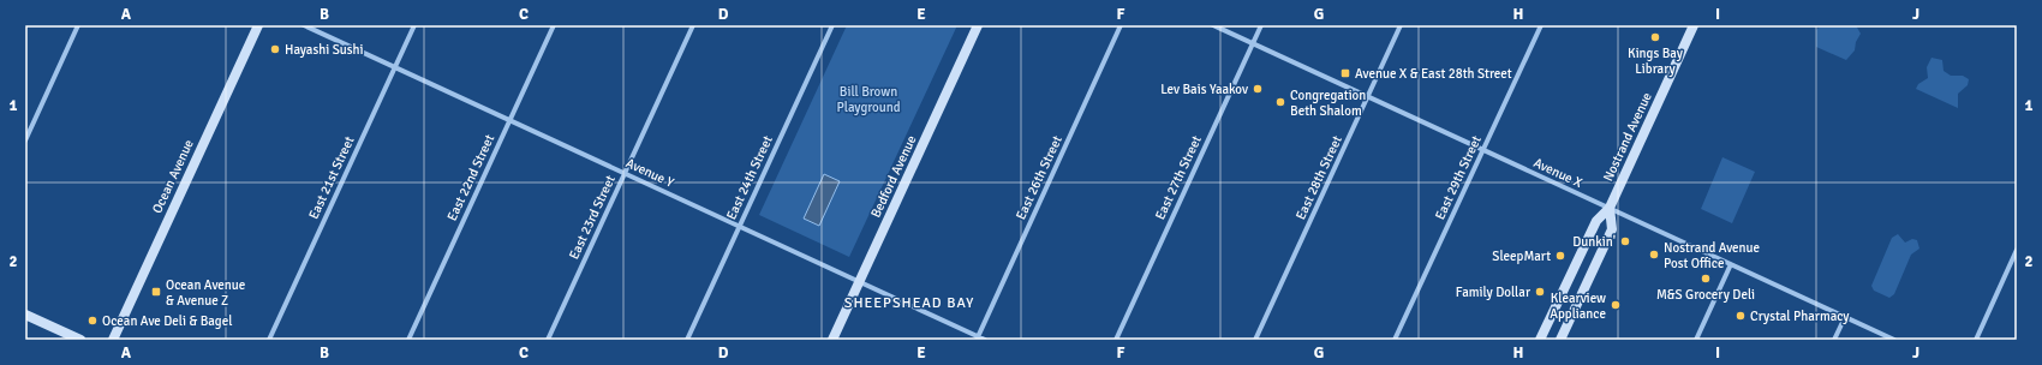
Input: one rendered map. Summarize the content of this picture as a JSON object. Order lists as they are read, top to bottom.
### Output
{
  "streets": {
    "main road": ["Nostrand Avenue", "Ocean Avenue", "Bedford Avenue"],
    "street": [
      "Avenue Y",
      "Avenue X",
      "East 21st Street",
      "East 22nd Street",
      "East 24th Street",
      "East 26th Street",
      "East 27th Street",
      "East 28th Street",
      "East 29th Street",
      "East 23rd Street"
    ]
  },
  "crossings": [
    ["Nostrand Avenue", "Avenue X"],
    ["Avenue Y", "Bedford Avenue"],
    ["Avenue Y", "East 21st Street"],
    ["Avenue Y", "East 22nd Street"],
    ["Avenue Y", "East 24th Street"],
    ["Avenue Y", "East 26th Street"],
    ["Avenue Y", "East 23rd Street"],
    ["Avenue X", "East 27th Street"],
    ["Avenue X", "East 28th Street"],
    ["Avenue X", "East 29th Street"]
  ],
  "districts": ["SHEEPSHEAD BAY"],
  "parks": ["Bill Brown Playground"],
  "places": {
    "other": [
      "Kings Bay Library",
      "Hayashi Sushi",
      "Lev Bais Yaakov",
      "Congregation Beth Shalom",
      "Dunkin'",
      "Nostrand Avenue Post Office",
      "SleepMart",
      "M&S Grocery Deli",
      "Family Dollar",
      "Klearview Appliance",
      "Crystal Pharmacy",
      "Ocean Ave Deli & Bagel"
    ],
    "transit": ["Avenue X & East 28th Street", "Ocean Avenue & Avenue Z"]
  },
  "grid": {
    "columns": [
      "A",
      "B",
      "C",
      "D",
      "E",
      "F",
      "G",
      "H",
      "I",
      "J"
    ],
    "rows": ["1", "2"]
  }
}
